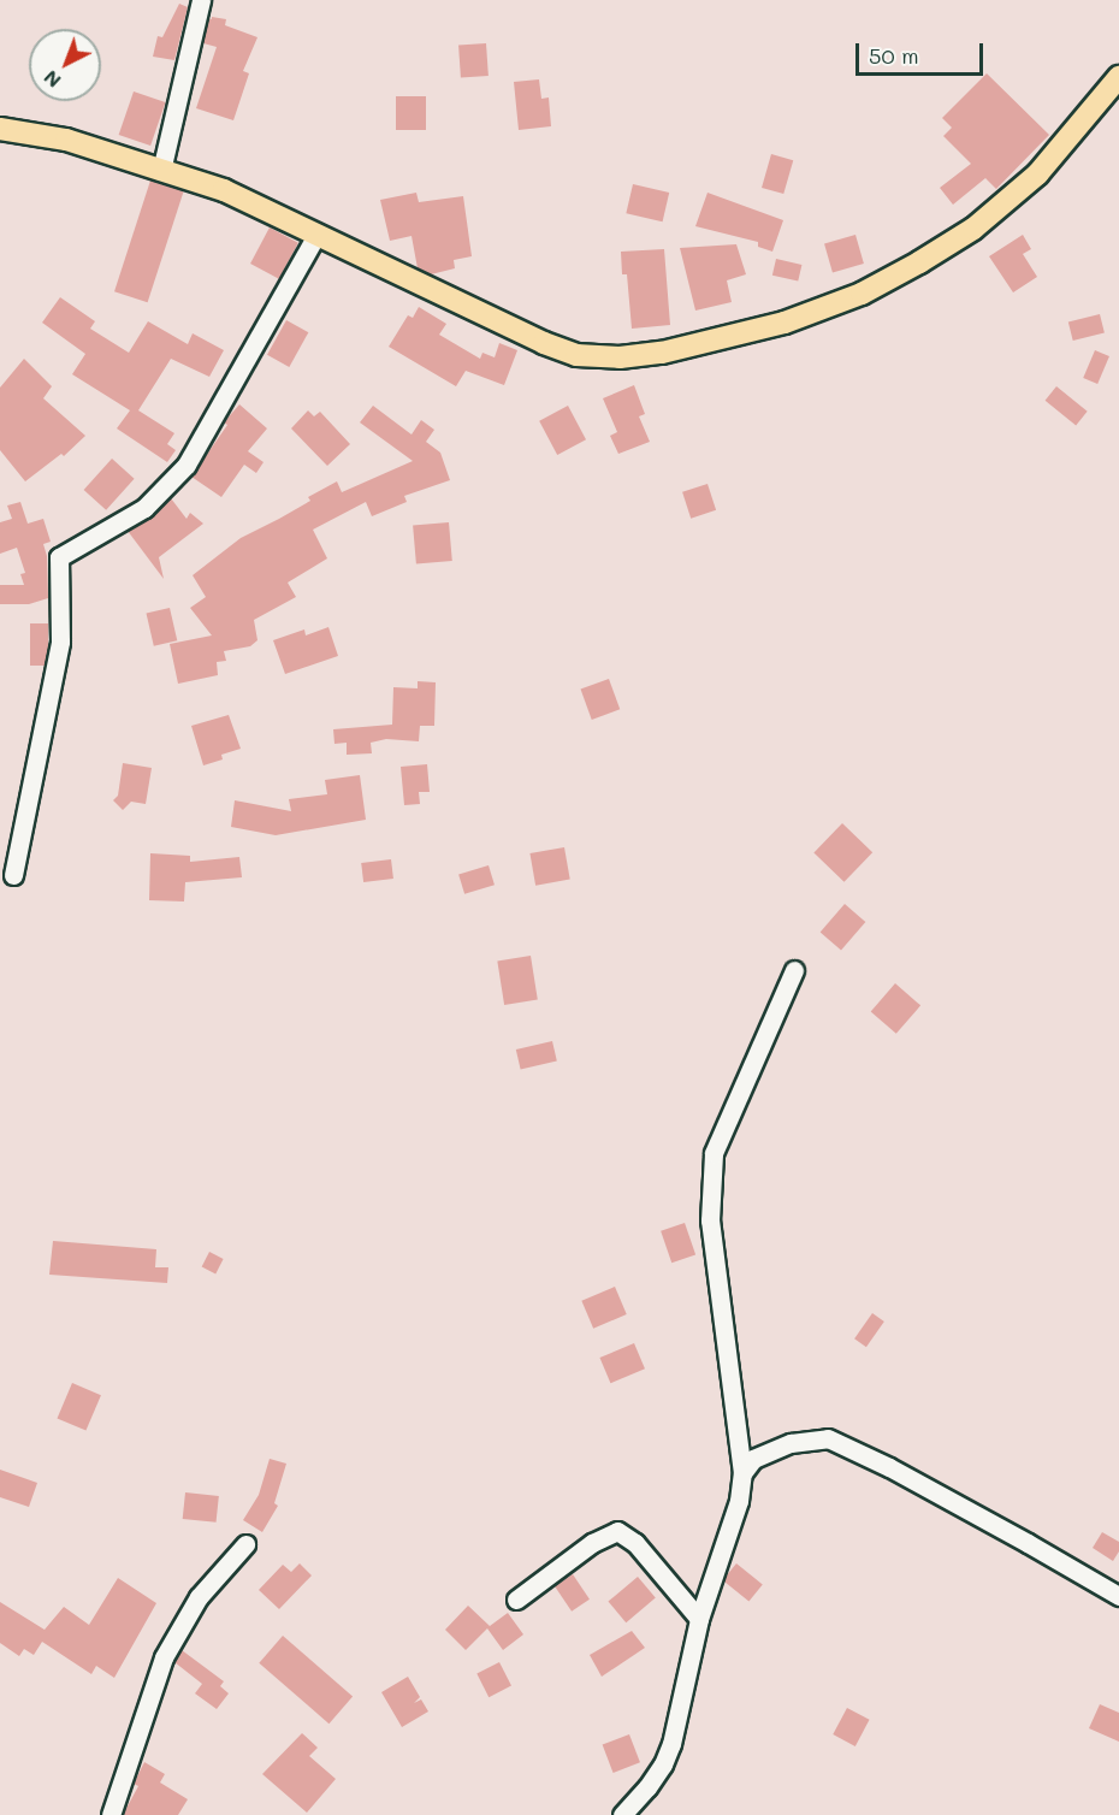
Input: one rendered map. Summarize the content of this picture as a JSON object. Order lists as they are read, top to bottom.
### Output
{
  "scale_bar": "50 m",
  "north": "bottom left"
}
